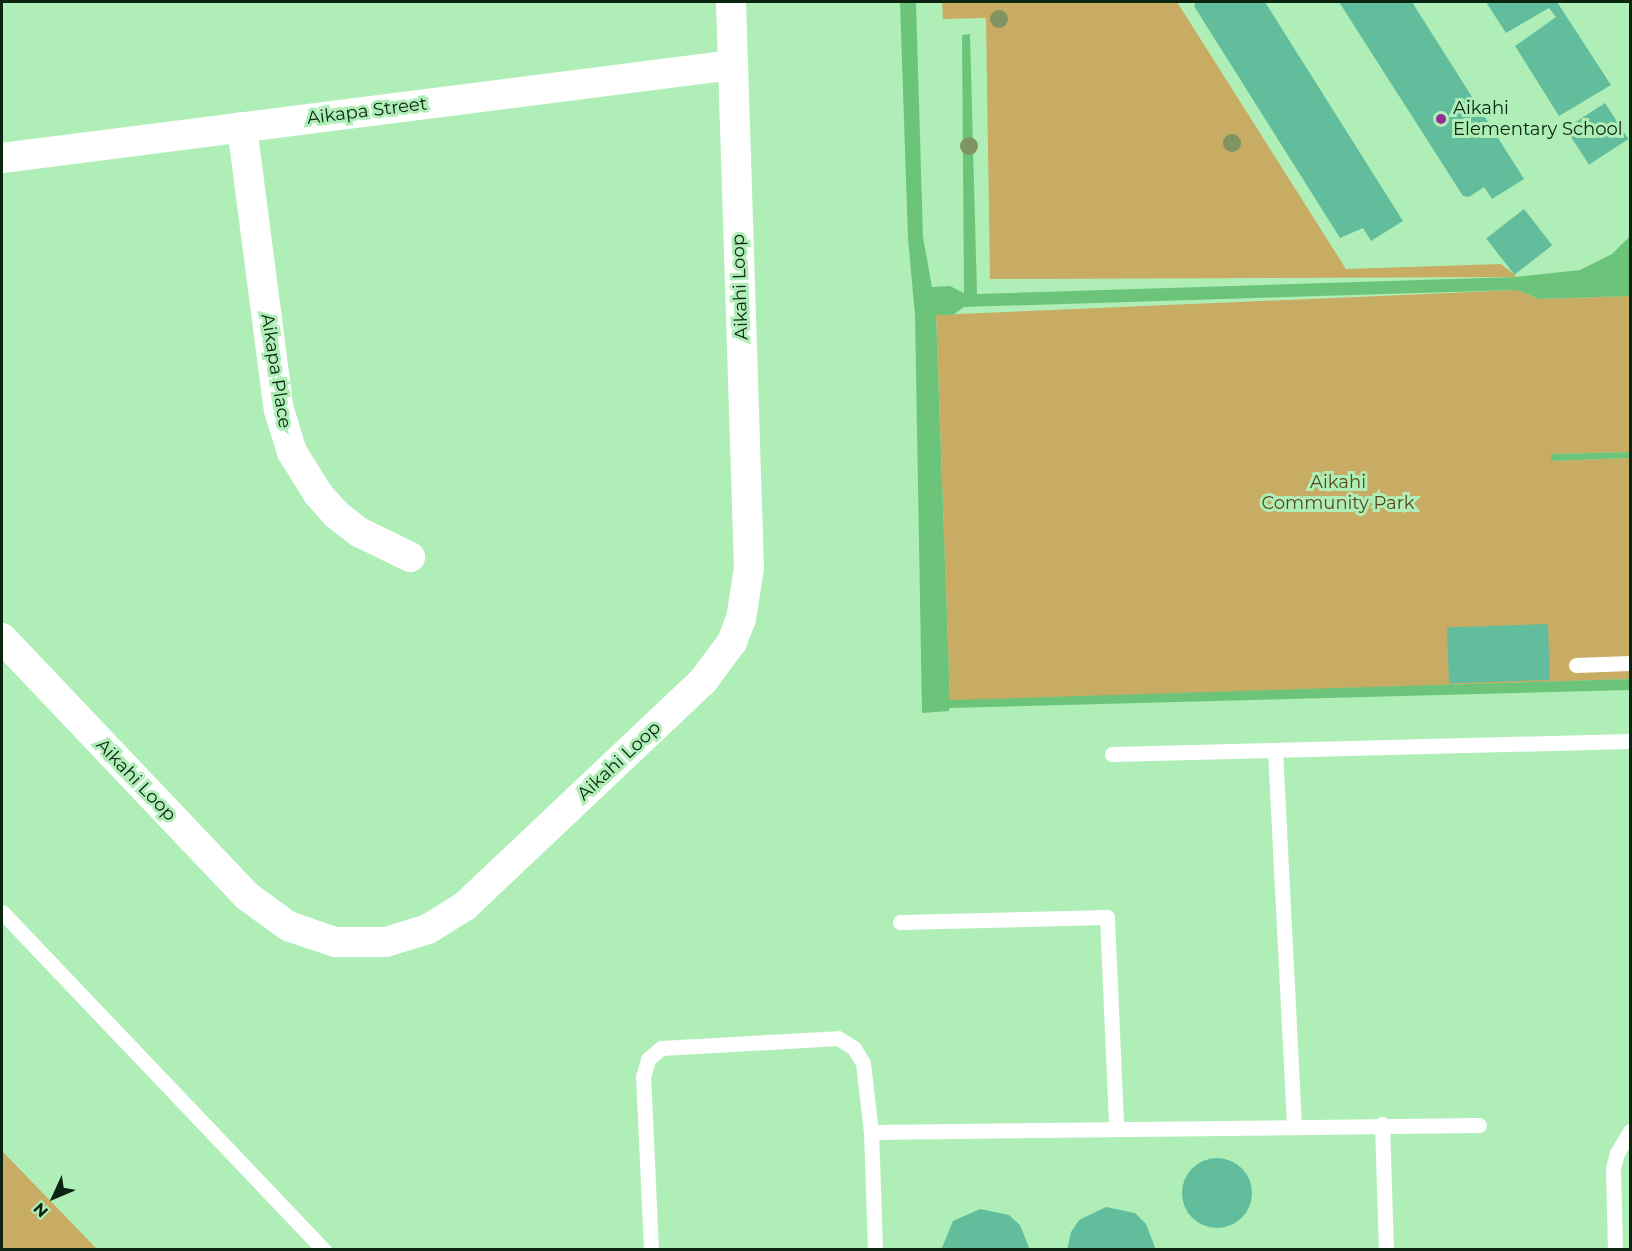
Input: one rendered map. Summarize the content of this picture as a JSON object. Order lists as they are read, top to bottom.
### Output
{
  "streets": {
    "street": ["Aikapa Street", "Aikahi Loop", "Aikapa Place"]
  },
  "crossings": [
    ["Aikapa Street", "Aikahi Loop"],
    ["Aikapa Street", "Aikapa Place"]
  ],
  "parks": ["Aikahi Community Park"],
  "places": ["Aikahi Elementary School"],
  "north": "bottom left"
}
